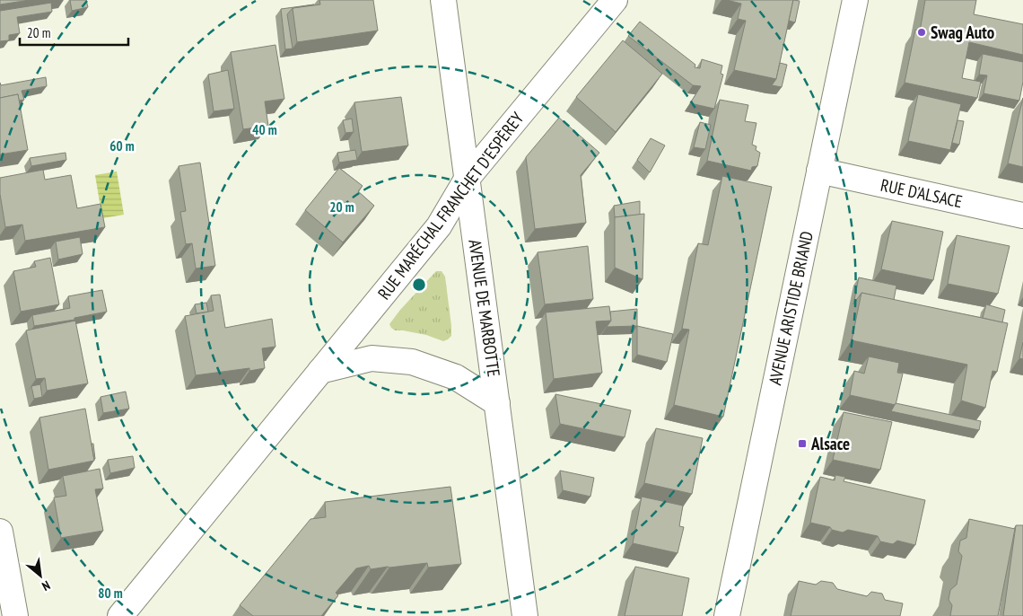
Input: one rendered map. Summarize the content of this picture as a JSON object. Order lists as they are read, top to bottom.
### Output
{
  "streets": {
    "street": [
      "RUE D'ALSACE",
      "RUE MARÉCHAL FRANCHET D'ESPÈREY",
      "AVENUE DE MARBOTTE",
      "AVENUE ARISTIDE BRIAND"
    ]
  },
  "crossings": [
    ["RUE D'ALSACE", "AVENUE ARISTIDE BRIAND"],
    ["RUE MARÉCHAL FRANCHET D'ESPÈREY", "AVENUE DE MARBOTTE"]
  ],
  "places": {
    "other": ["Swag Auto"],
    "transit": ["Alsace"]
  },
  "scale_bar": "20 m",
  "north": "bottom right",
  "rings": [
    "40 m",
    "60 m",
    "20 m",
    "80 m"
  ]
}
